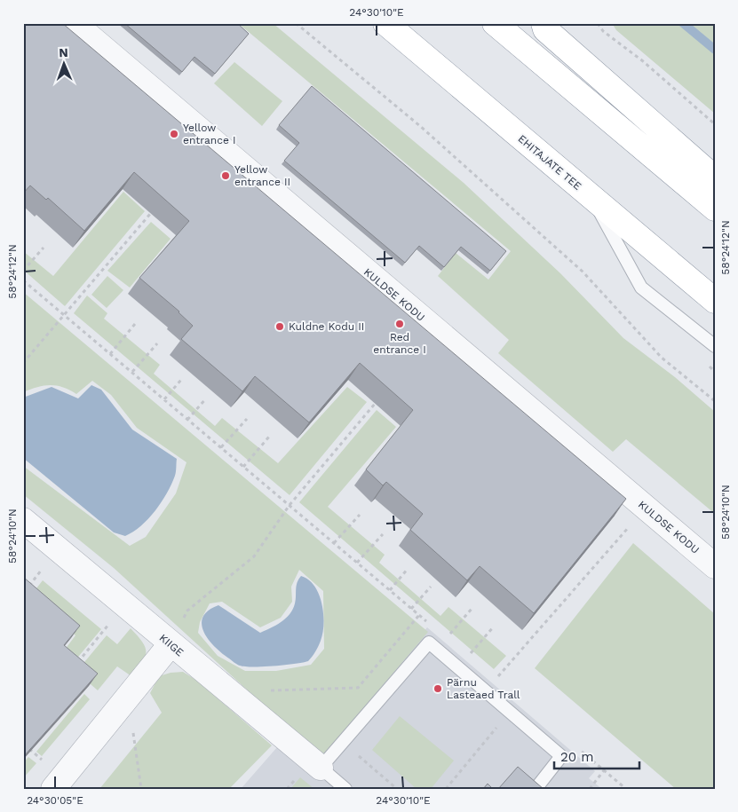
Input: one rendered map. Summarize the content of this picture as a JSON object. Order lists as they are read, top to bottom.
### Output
{
  "streets": {
    "highway": ["EHITAJATE TEE"],
    "street": ["KULDSE KODU", "KIIGE"]
  },
  "places": [
    "Yellow entrance I",
    "Yellow entrance II",
    "Red entrance I",
    "Kuldne Kodu II",
    "Pärnu Lasteaed Trall"
  ],
  "scale_bar": "20 m",
  "north": "top",
  "coordinates": [
    "24°30'10\"E",
    "58°24'12\"N",
    "58°24'10\"N",
    "24°30'05\"E"
  ]
}
